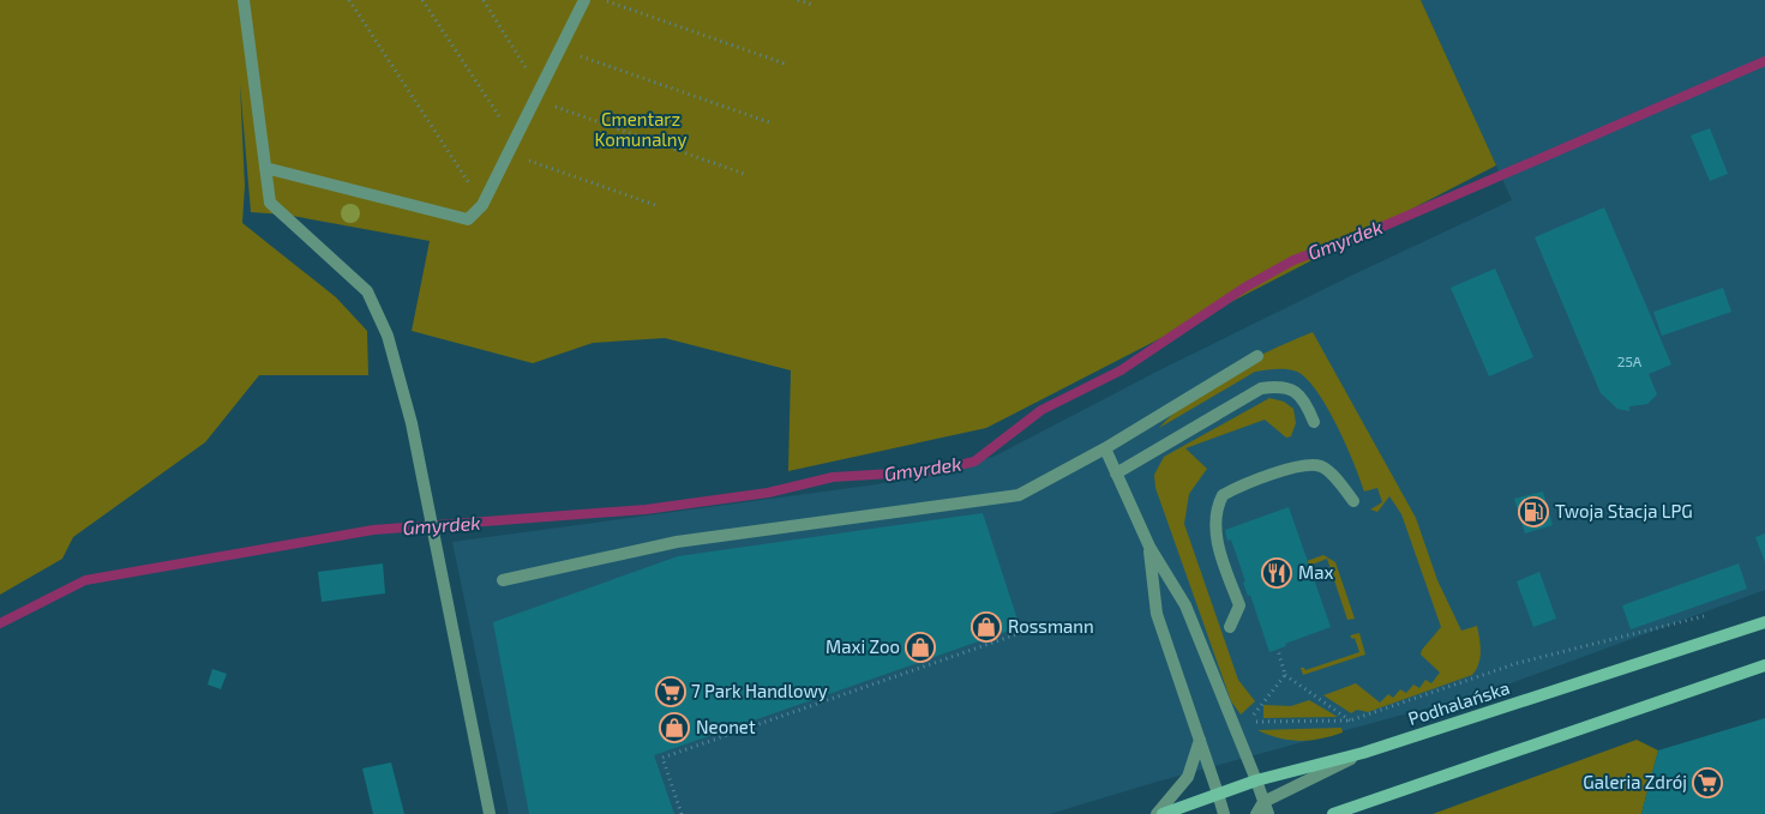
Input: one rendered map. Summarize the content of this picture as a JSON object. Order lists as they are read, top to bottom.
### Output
{
  "streets": {
    "street": ["Podhalańska"]
  },
  "water": ["Gmyrdek"],
  "parks": ["Cmentarz Komunalny"],
  "places": {
    "fuel station": ["Twoja Stacja LPG"],
    "restaurant": ["Max"],
    "shop": ["Rossmann", "Maxi Zoo", "Neonet"],
    "supermarket": ["7 Park Handlowy", "Galeria Zdrój"]
  },
  "house_numbers": ["25A"]
}
